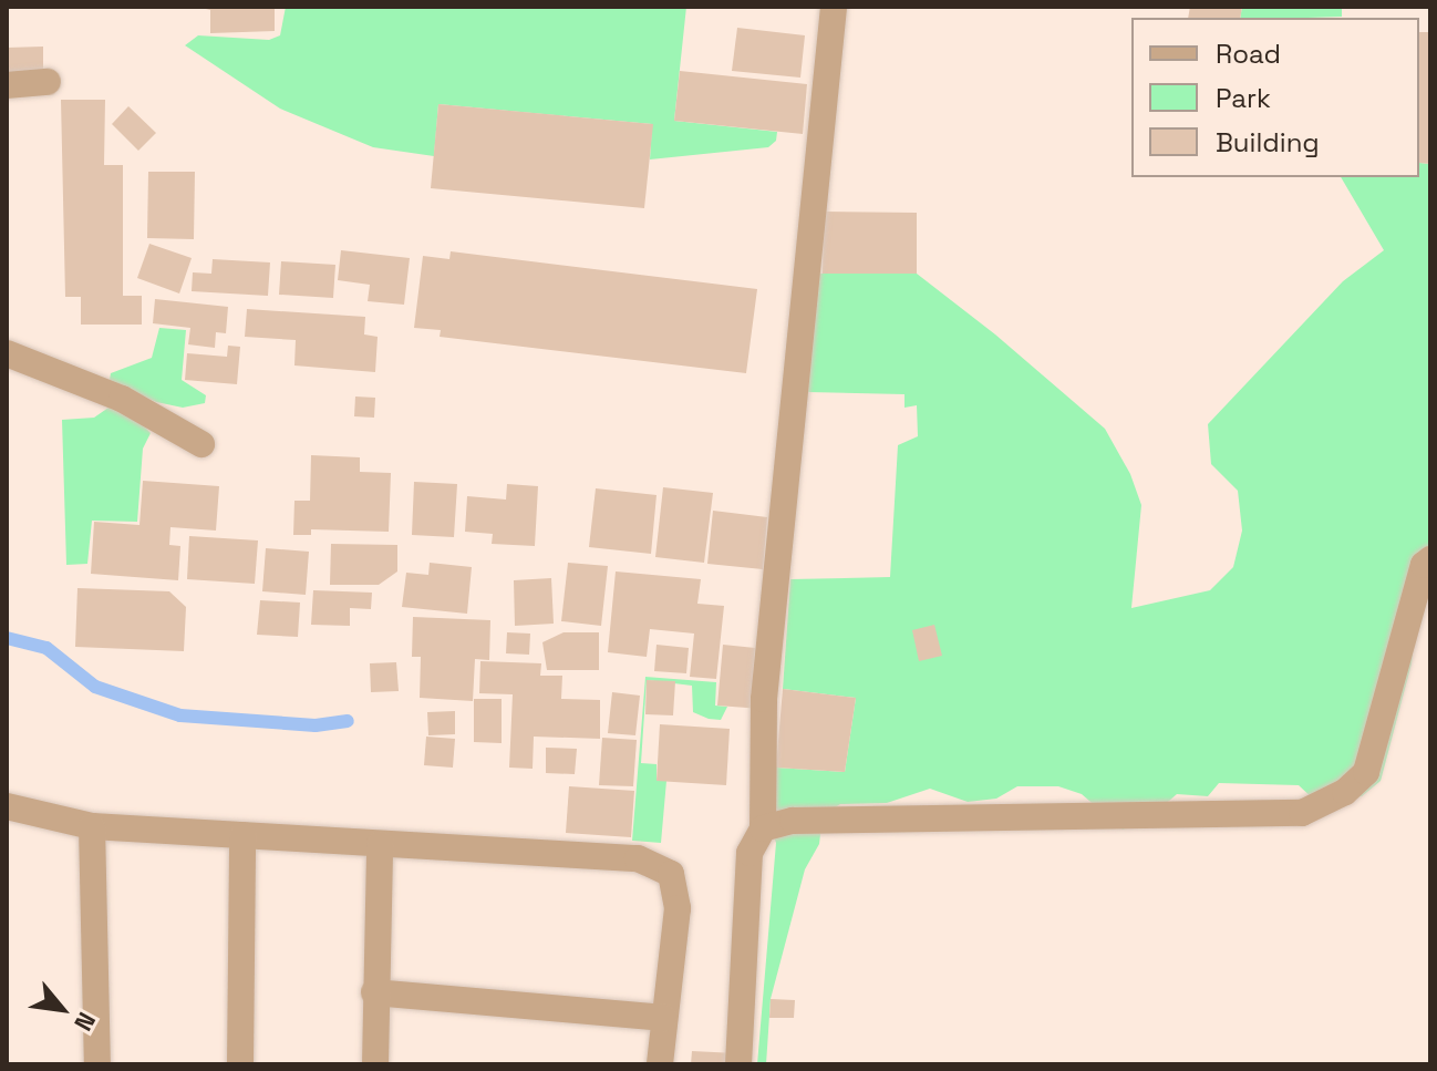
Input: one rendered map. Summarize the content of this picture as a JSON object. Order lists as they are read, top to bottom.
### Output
{
  "legend": ["Road", "Park", "Building"],
  "north": "bottom right"
}
